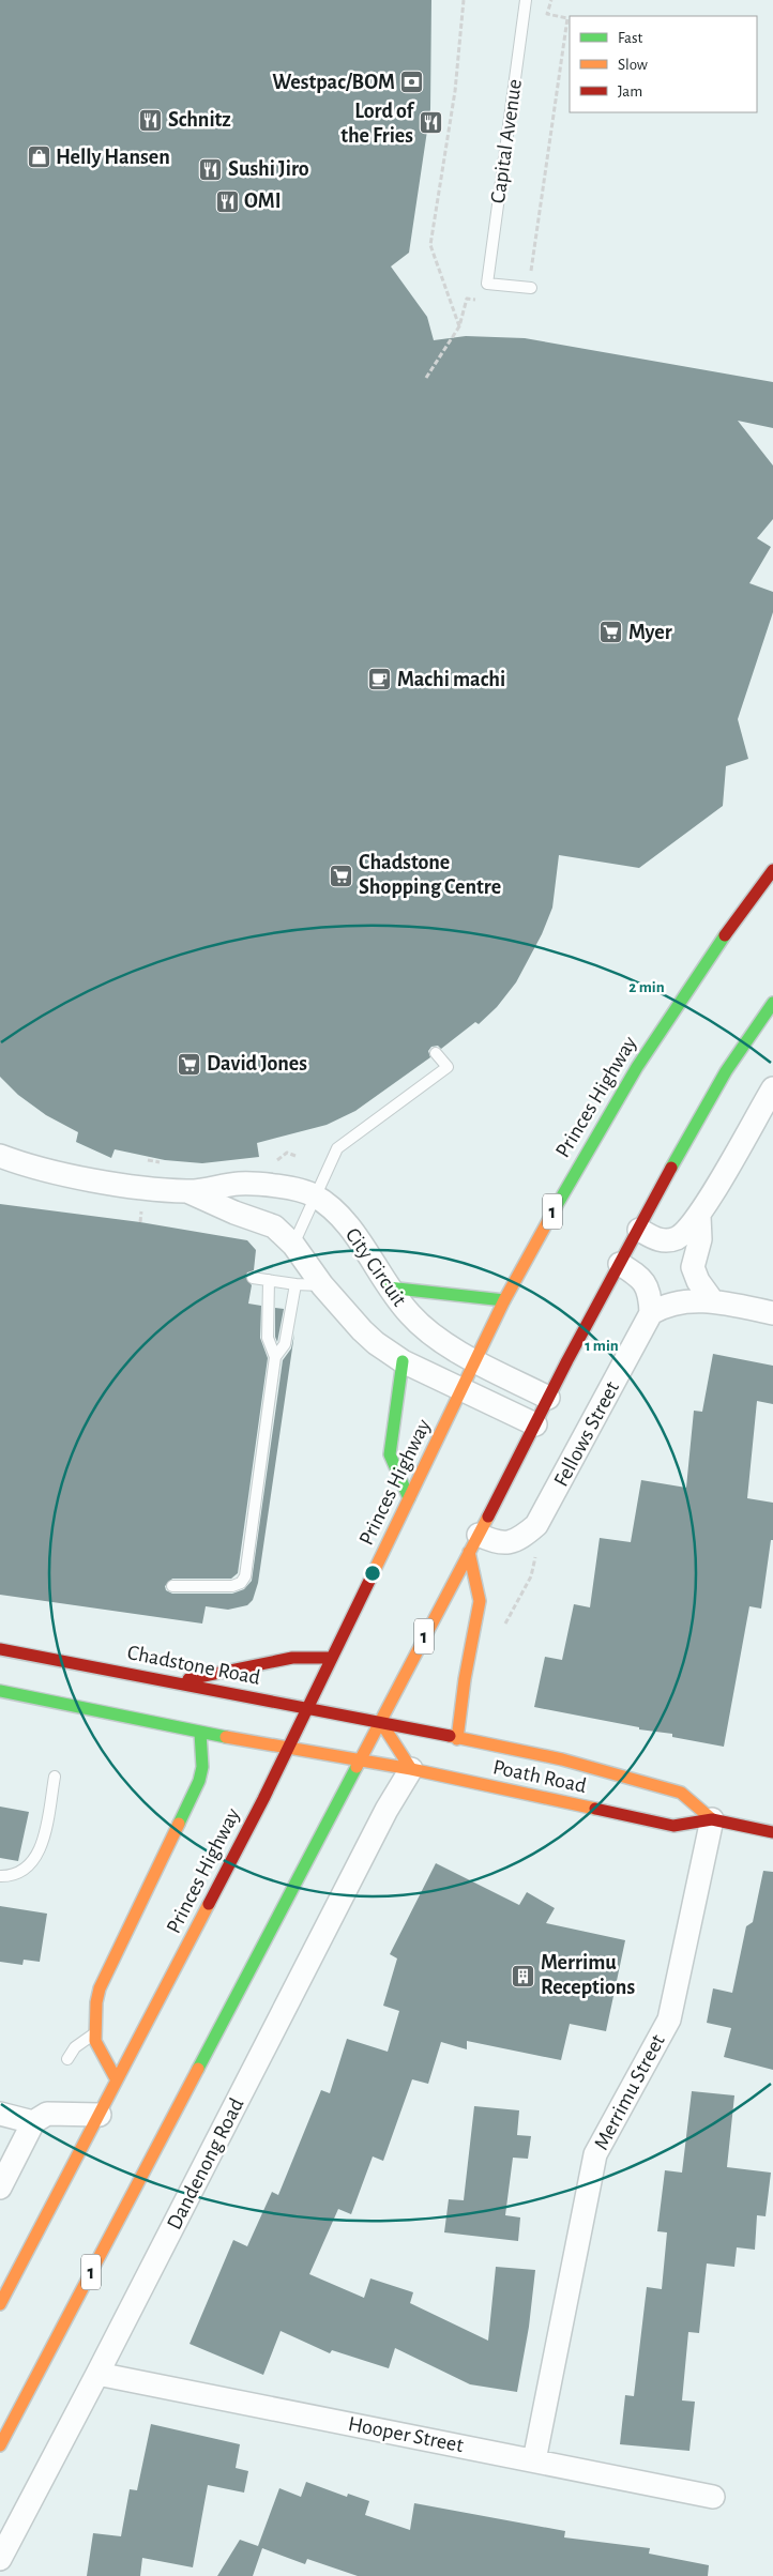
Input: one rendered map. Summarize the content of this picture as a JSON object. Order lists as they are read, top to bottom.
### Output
{
  "streets": {
    "main road": [
      "Princes Highway",
      "1",
      "Chadstone Road",
      "Poath Road"
    ],
    "street": [
      "City Circuit",
      "Fellows Street",
      "Merrimu Street",
      "Dandenong Road",
      "Hooper Street"
    ],
    "lane": ["Capital Avenue"]
  },
  "crossings": [
    ["Princes Highway", "City Circuit"],
    ["Princes Highway", "Chadstone Road"],
    ["1", "City Circuit"],
    ["1", "Fellows Street"],
    ["1", "Chadstone Road"],
    ["1", "Poath Road"],
    ["Chadstone Road", "Poath Road"],
    ["Poath Road", "Merrimu Street"],
    ["Poath Road", "Dandenong Road"],
    ["Merrimu Street", "Hooper Street"],
    ["Dandenong Road", "Hooper Street"]
  ],
  "places": {
    "bank": ["Westpac/BOM"],
    "restaurant": [
      "Schnitz",
      "Lord of the Fries",
      "Sushi Jiro",
      "OMI"
    ],
    "shop": ["Helly Hansen"],
    "supermarket": ["Myer", "Chadstone Shopping Centre", "David Jones"],
    "cafe": ["Machi machi"],
    "building": ["Merrimu Receptions"]
  },
  "legend": ["Fast", "Slow", "Jam"],
  "rings": ["2 min", "1 min"]
}
